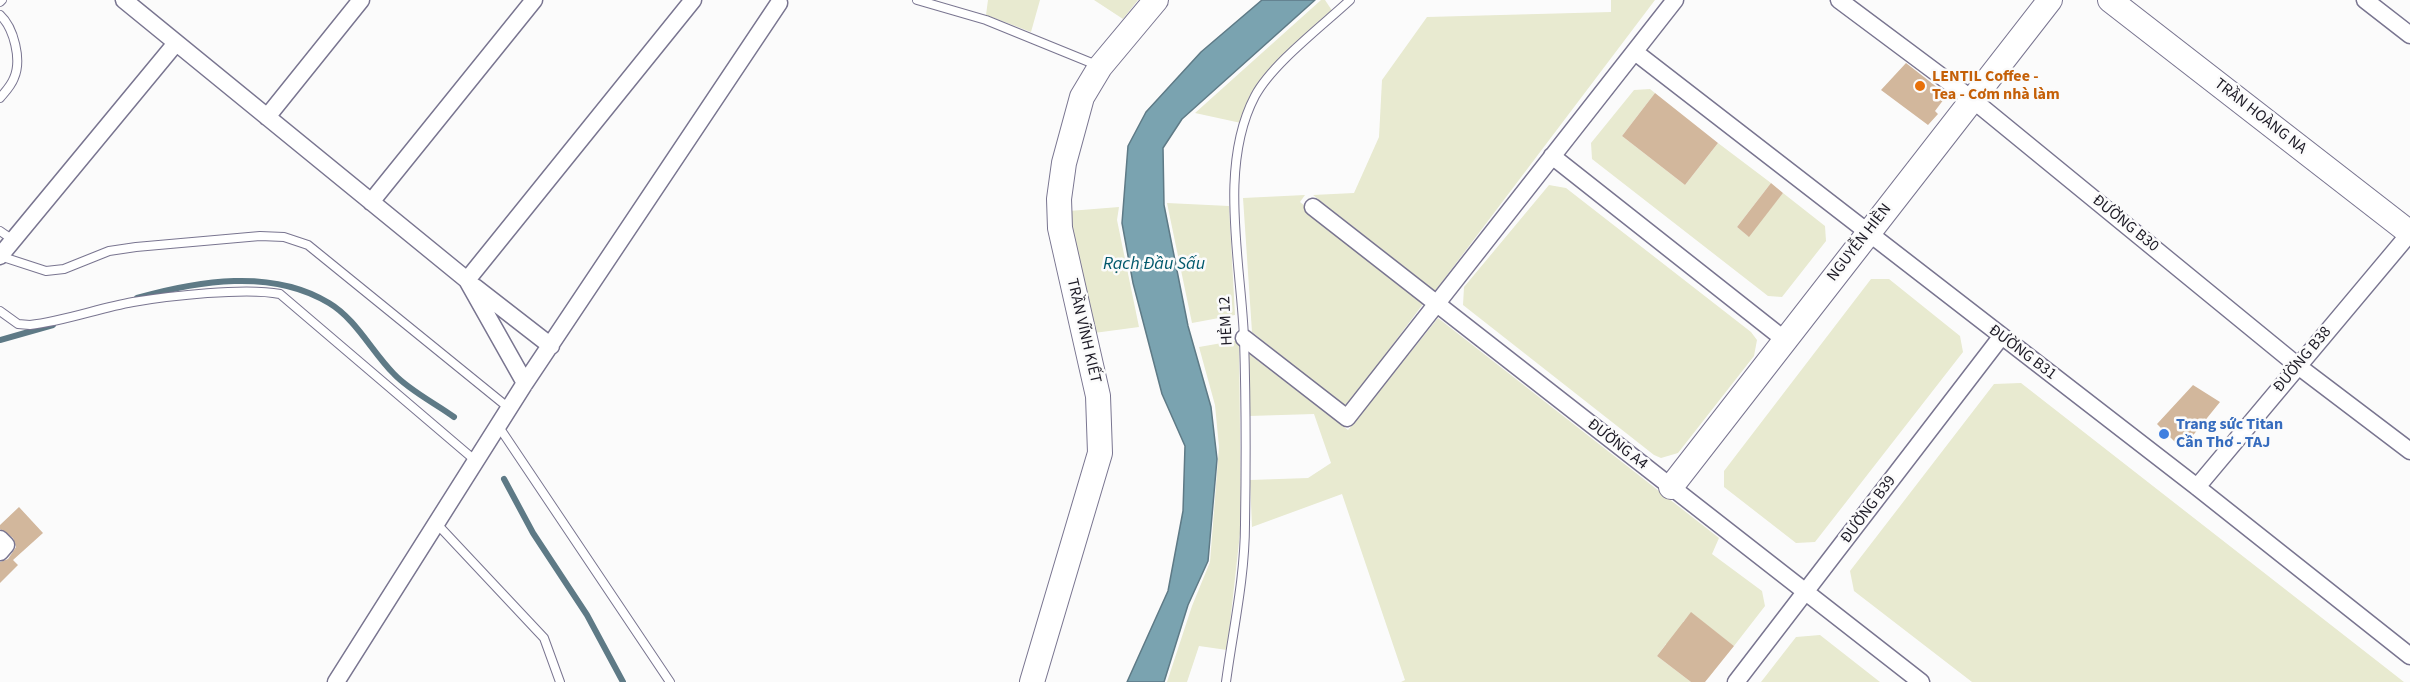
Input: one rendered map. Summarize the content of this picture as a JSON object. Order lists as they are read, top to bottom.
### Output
{
  "streets": {
    "street": [
      "TRẦN HOÀNG NA",
      "ĐƯỜNG B30",
      "NGUYỄN HIỀN",
      "TRẦN VĨNH KIẾT",
      "ĐƯỜNG B31",
      "ĐƯỜNG B38",
      "ĐƯỜNG A4",
      "ĐƯỜNG B39"
    ],
    "lane": ["HẺM 12"]
  },
  "crossings": [
    ["TRẦN HOÀNG NA", "ĐƯỜNG B38"],
    ["ĐƯỜNG B30", "NGUYỄN HIỀN"],
    ["ĐƯỜNG B30", "ĐƯỜNG B38"],
    ["NGUYỄN HIỀN", "ĐƯỜNG B31"],
    ["NGUYỄN HIỀN", "ĐƯỜNG A4"],
    ["ĐƯỜNG B31", "ĐƯỜNG B38"],
    ["ĐƯỜNG B31", "ĐƯỜNG B39"],
    ["ĐƯỜNG A4", "ĐƯỜNG B39"]
  ],
  "water": ["Rạch Đầu Sấu"],
  "places": ["LENTIL Coffee - Tea - Cơm nhà làm", "Trang sức Titan Cần Thơ - TAJ"]
}
